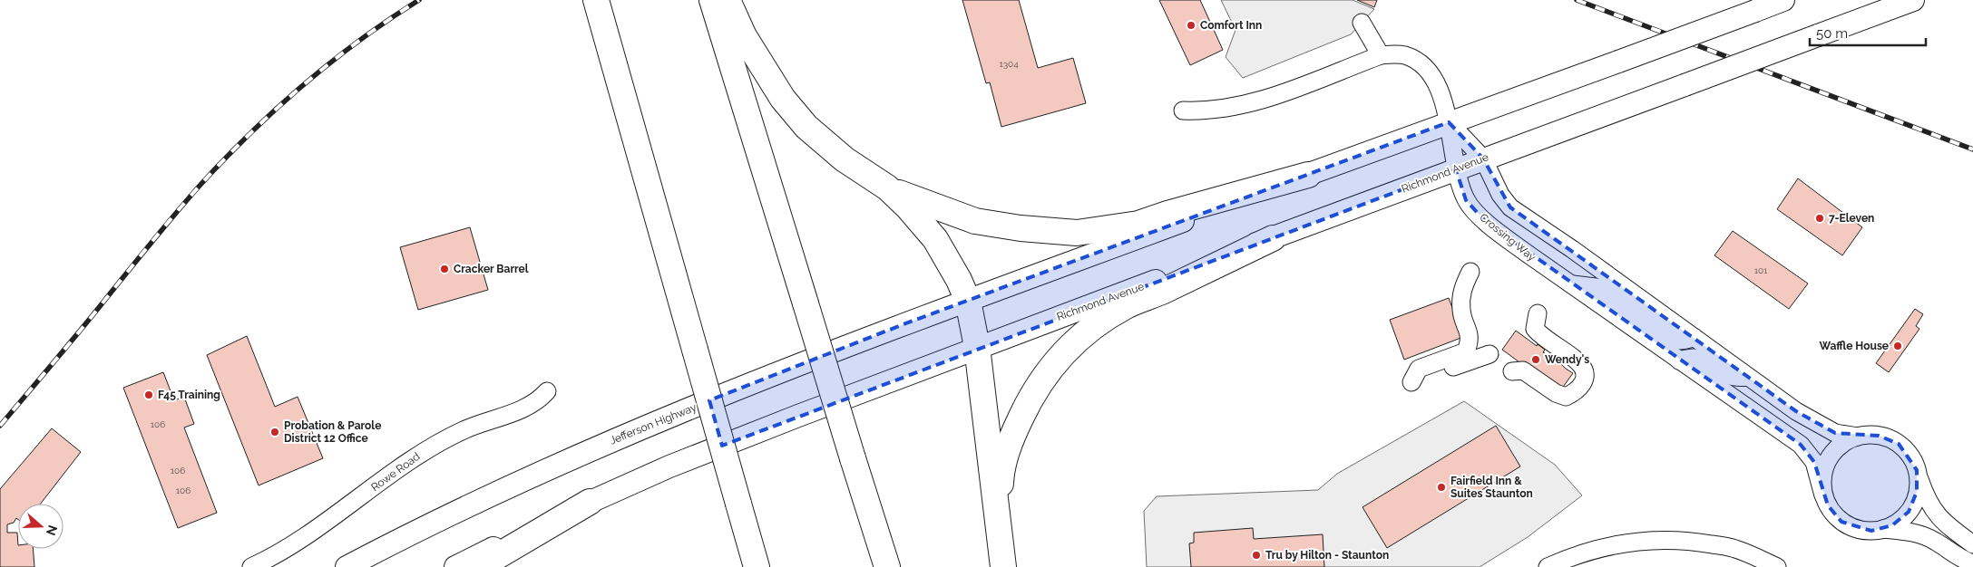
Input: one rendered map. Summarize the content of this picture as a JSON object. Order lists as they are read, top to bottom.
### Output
{
  "streets": {
    "main road": ["Richmond Avenue", "Jefferson Highway"],
    "street": ["Crossing Way", "Rowe Road"]
  },
  "crossings": [
    ["Richmond Avenue", "Crossing Way"]
  ],
  "places": [
    "Comfort Inn",
    "7-Eleven",
    "Cracker Barrel",
    "Waffle House",
    "Wendy's",
    "F45 Training",
    "Probation & Parole District 12 Office",
    "Fairfield Inn & Suites Staunton",
    "Tru by Hilton - Staunton"
  ],
  "house_numbers": [
    "1304",
    "101",
    "106",
    "106",
    "106"
  ],
  "scale_bar": "50 m",
  "north": "right"
}
